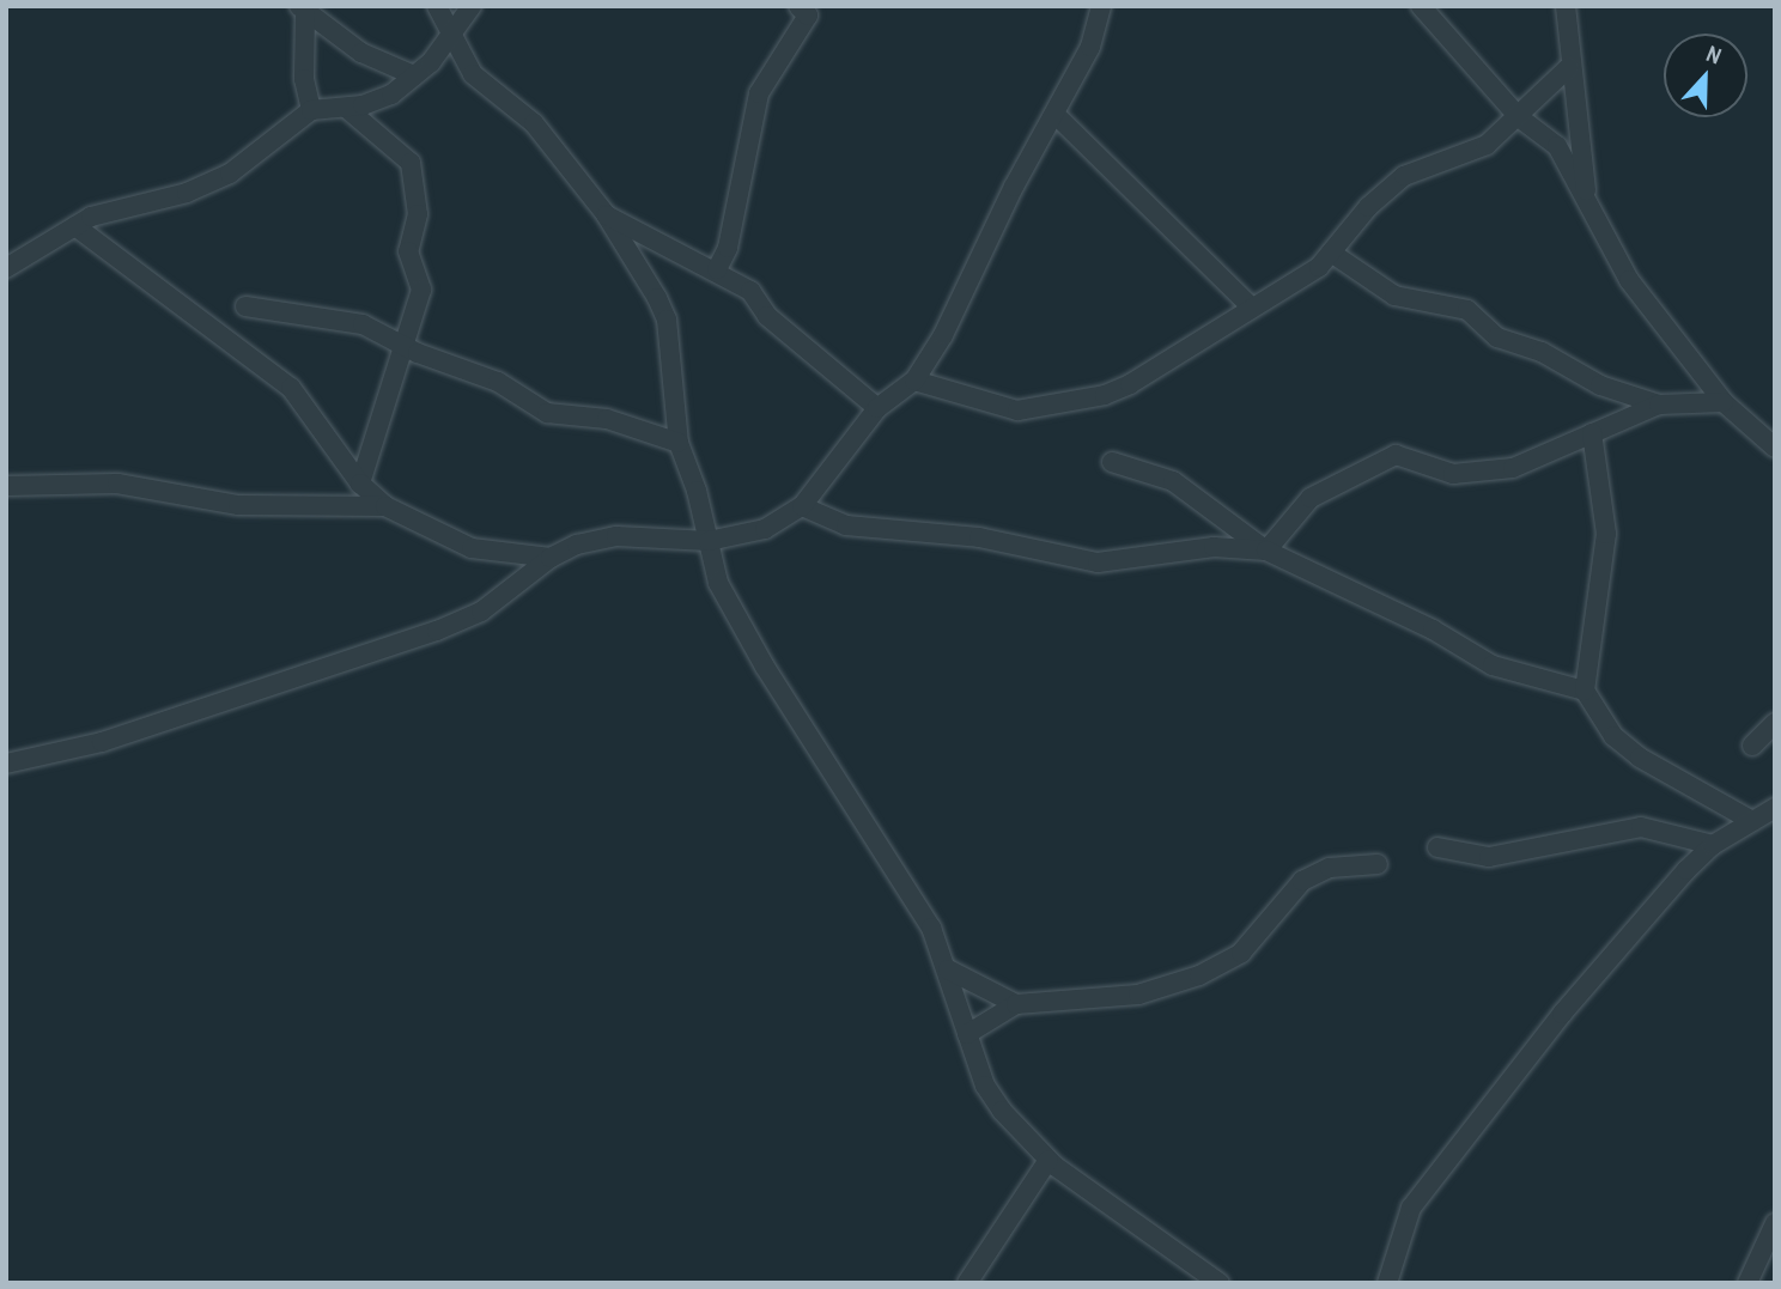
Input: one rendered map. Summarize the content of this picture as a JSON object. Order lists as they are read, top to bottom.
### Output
{
  "north": "top"
}
